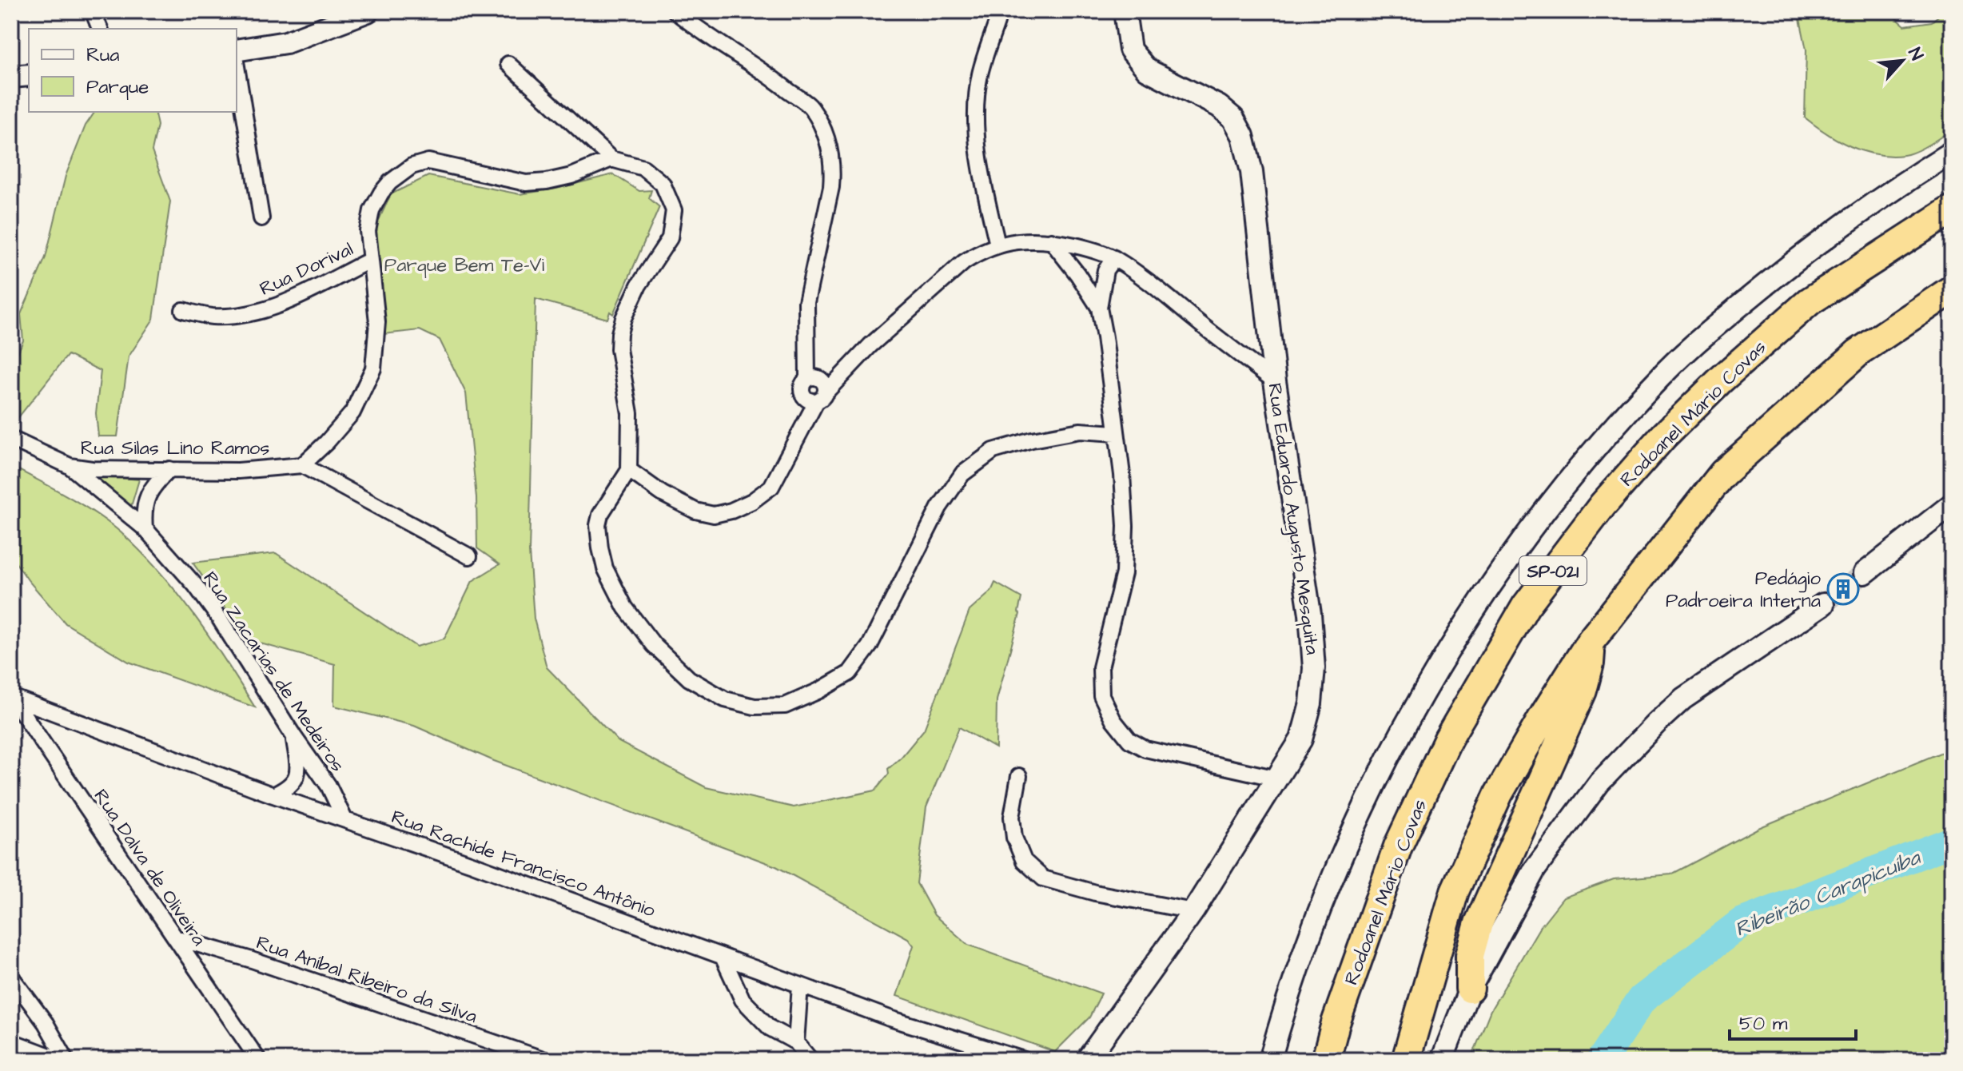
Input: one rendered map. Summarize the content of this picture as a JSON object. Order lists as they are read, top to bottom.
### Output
{
  "streets": {
    "highway": ["Rodoanel Mário Covas", "SP-021"],
    "main road": ["Rua Eduardo Augusto Mesquita"],
    "street": [
      "Rua Dorival",
      "Rua Silas Lino Ramos",
      "Rua Zacarias de Medeiros",
      "Rua Rachide Francisco Antônio",
      "Rua Dalva de Oliveira",
      "Rua Aníbal Ribeiro da Silva"
    ]
  },
  "crossings": [
    ["Rua Silas Lino Ramos", "Rua Zacarias de Medeiros"],
    ["Rua Zacarias de Medeiros", "Rua Rachide Francisco Antônio"],
    ["Rua Rachide Francisco Antônio", "Rua Dalva de Oliveira"],
    ["Rua Dalva de Oliveira", "Rua Aníbal Ribeiro da Silva"]
  ],
  "water": ["Ribeirão Carapicuíba"],
  "parks": ["Parque Bem Te-Vi"],
  "places": {
    "building": ["Pedágio Padroeira Interna"]
  },
  "legend": ["Rua", "Parque"],
  "scale_bar": "50 m",
  "north": "top right"
}
